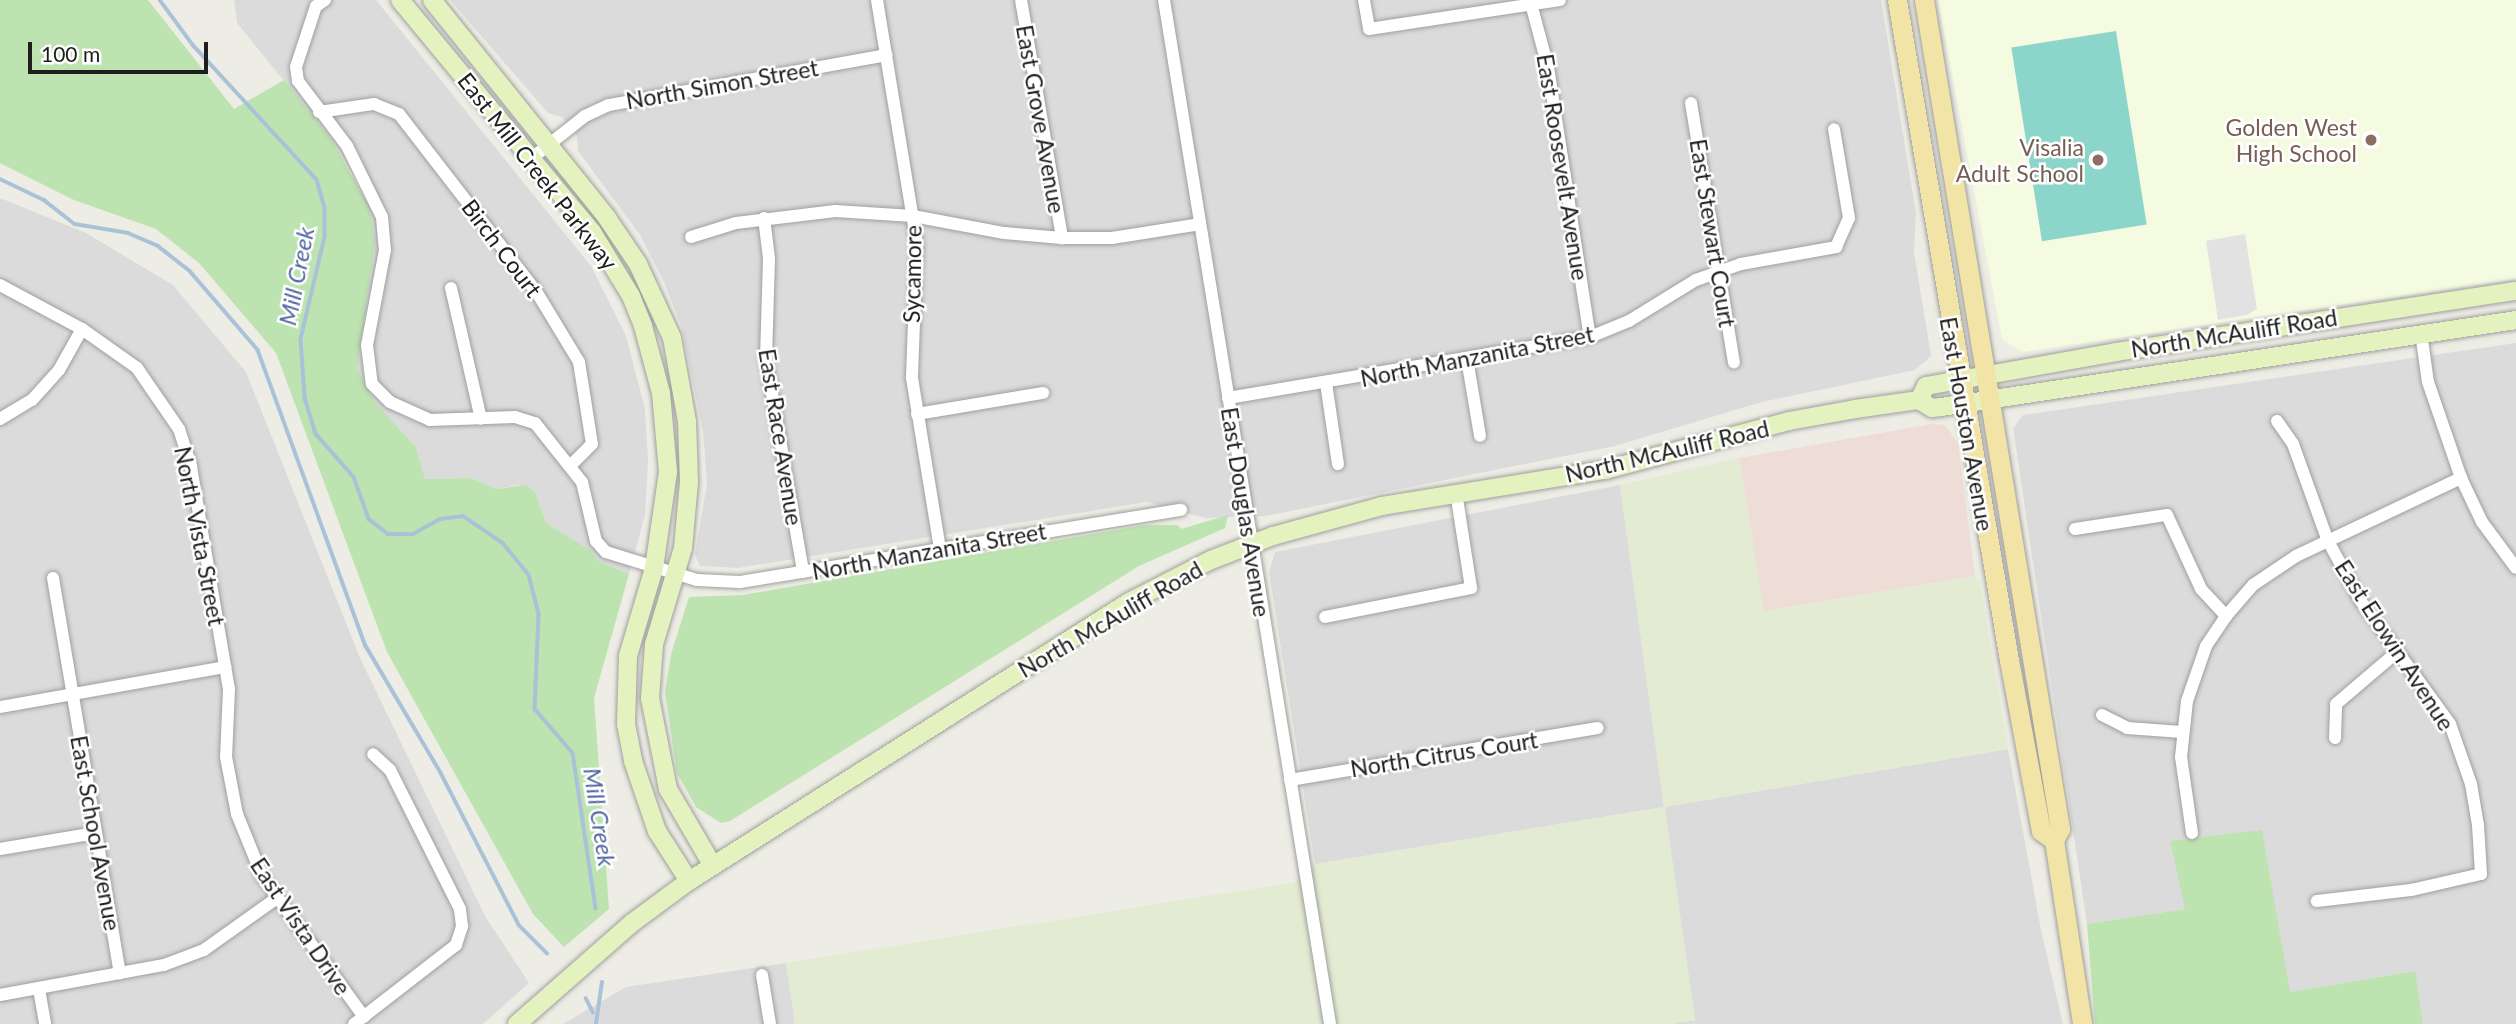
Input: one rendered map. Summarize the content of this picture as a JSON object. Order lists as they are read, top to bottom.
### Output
{
  "streets": {
    "main road": ["East Houston Avenue"],
    "street": [
      "North Simon Street",
      "East Grove Avenue",
      "East Roosevelt Avenue",
      "East Mill Creek Parkway",
      "East Stewart Court",
      "Birch Court",
      "Sycamore",
      "North McAuliff Road",
      "North Manzanita Street",
      "East Race Avenue",
      "East Douglas Avenue",
      "North Vista Street",
      "East Elowin Avenue",
      "North Citrus Court",
      "East School Avenue",
      "East Vista Drive"
    ]
  },
  "crossings": [
    ["North Simon Street", "East Mill Creek Parkway"],
    ["North Simon Street", "Sycamore"],
    ["East Roosevelt Avenue", "North Manzanita Street"],
    ["East Mill Creek Parkway", "North McAuliff Road"],
    ["East Mill Creek Parkway", "North Manzanita Street"],
    ["East Stewart Court", "North Manzanita Street"],
    ["Birch Court", "North Manzanita Street"],
    ["Sycamore", "North Manzanita Street"],
    ["North McAuliff Road", "East Houston Avenue"],
    ["North McAuliff Road", "East Douglas Avenue"],
    ["North Manzanita Street", "East Race Avenue"],
    ["North Manzanita Street", "East Douglas Avenue"],
    ["East Douglas Avenue", "North Citrus Court"],
    ["North Vista Street", "East Vista Drive"]
  ],
  "water": ["Mill Creek"],
  "places": ["Golden West High School", "Visalia Adult School"],
  "scale_bar": "100 m"
}
